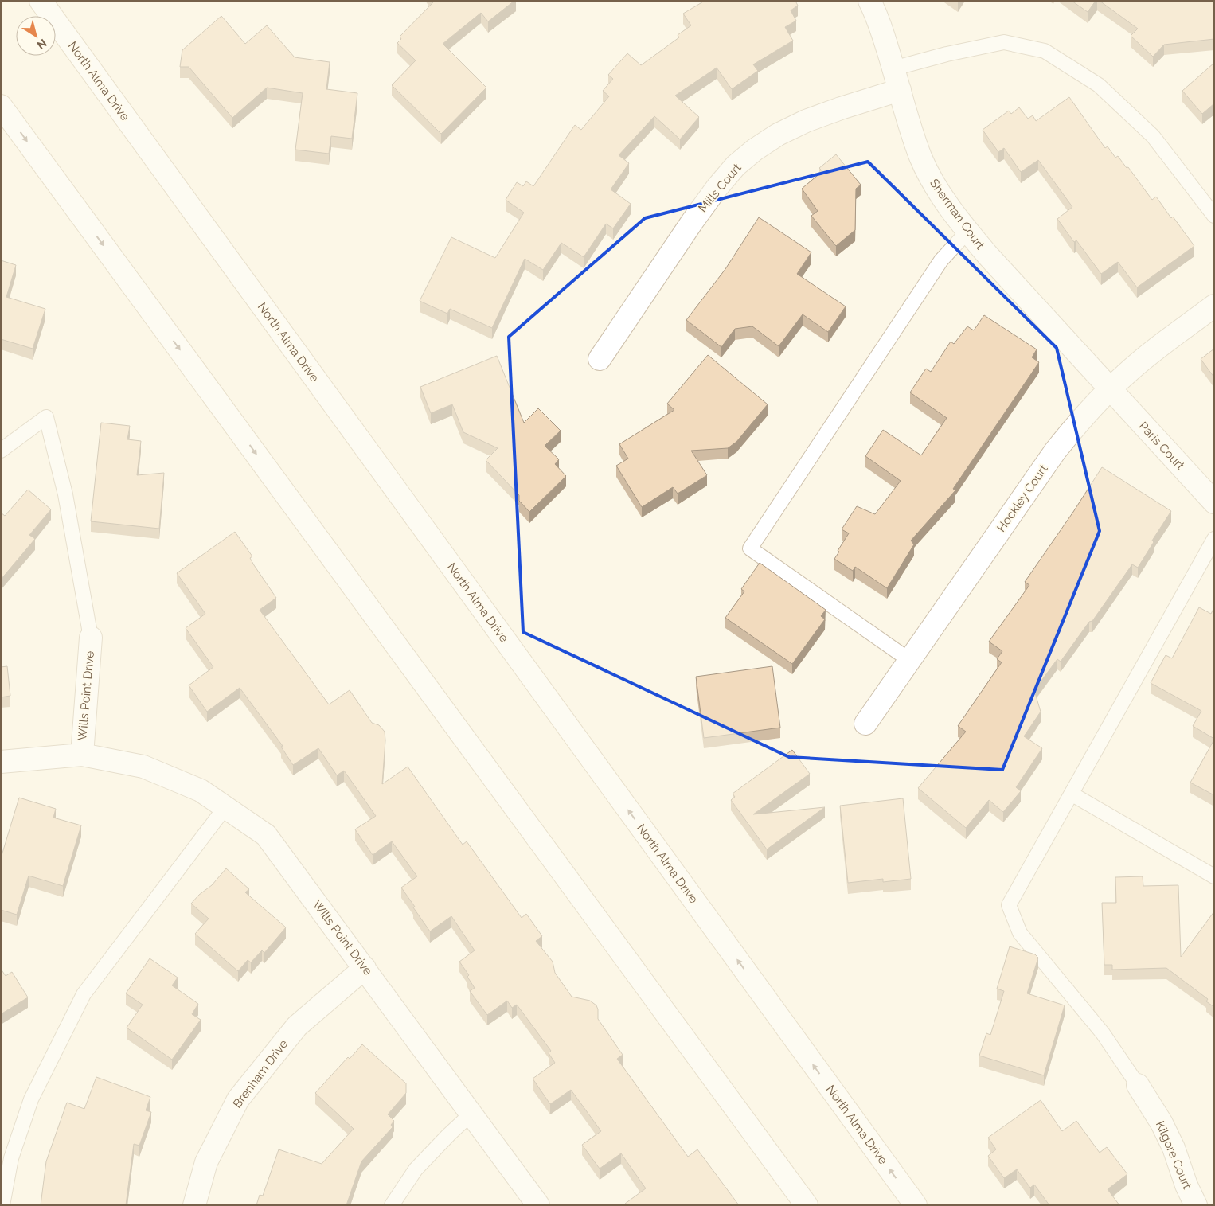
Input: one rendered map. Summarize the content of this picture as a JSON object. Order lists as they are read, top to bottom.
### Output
{
  "streets": {
    "street": [
      "North Alma Drive",
      "Mills Court",
      "Sherman Court",
      "Paris Court",
      "Hockley Court",
      "Wills Point Drive",
      "Brenham Drive",
      "Kilgore Court"
    ]
  },
  "crossings": [
    ["Mills Court", "Sherman Court"],
    ["Sherman Court", "Paris Court"],
    ["Sherman Court", "Hockley Court"],
    ["Paris Court", "Hockley Court"],
    ["Wills Point Drive", "Brenham Drive"]
  ],
  "north": "bottom right"
}
